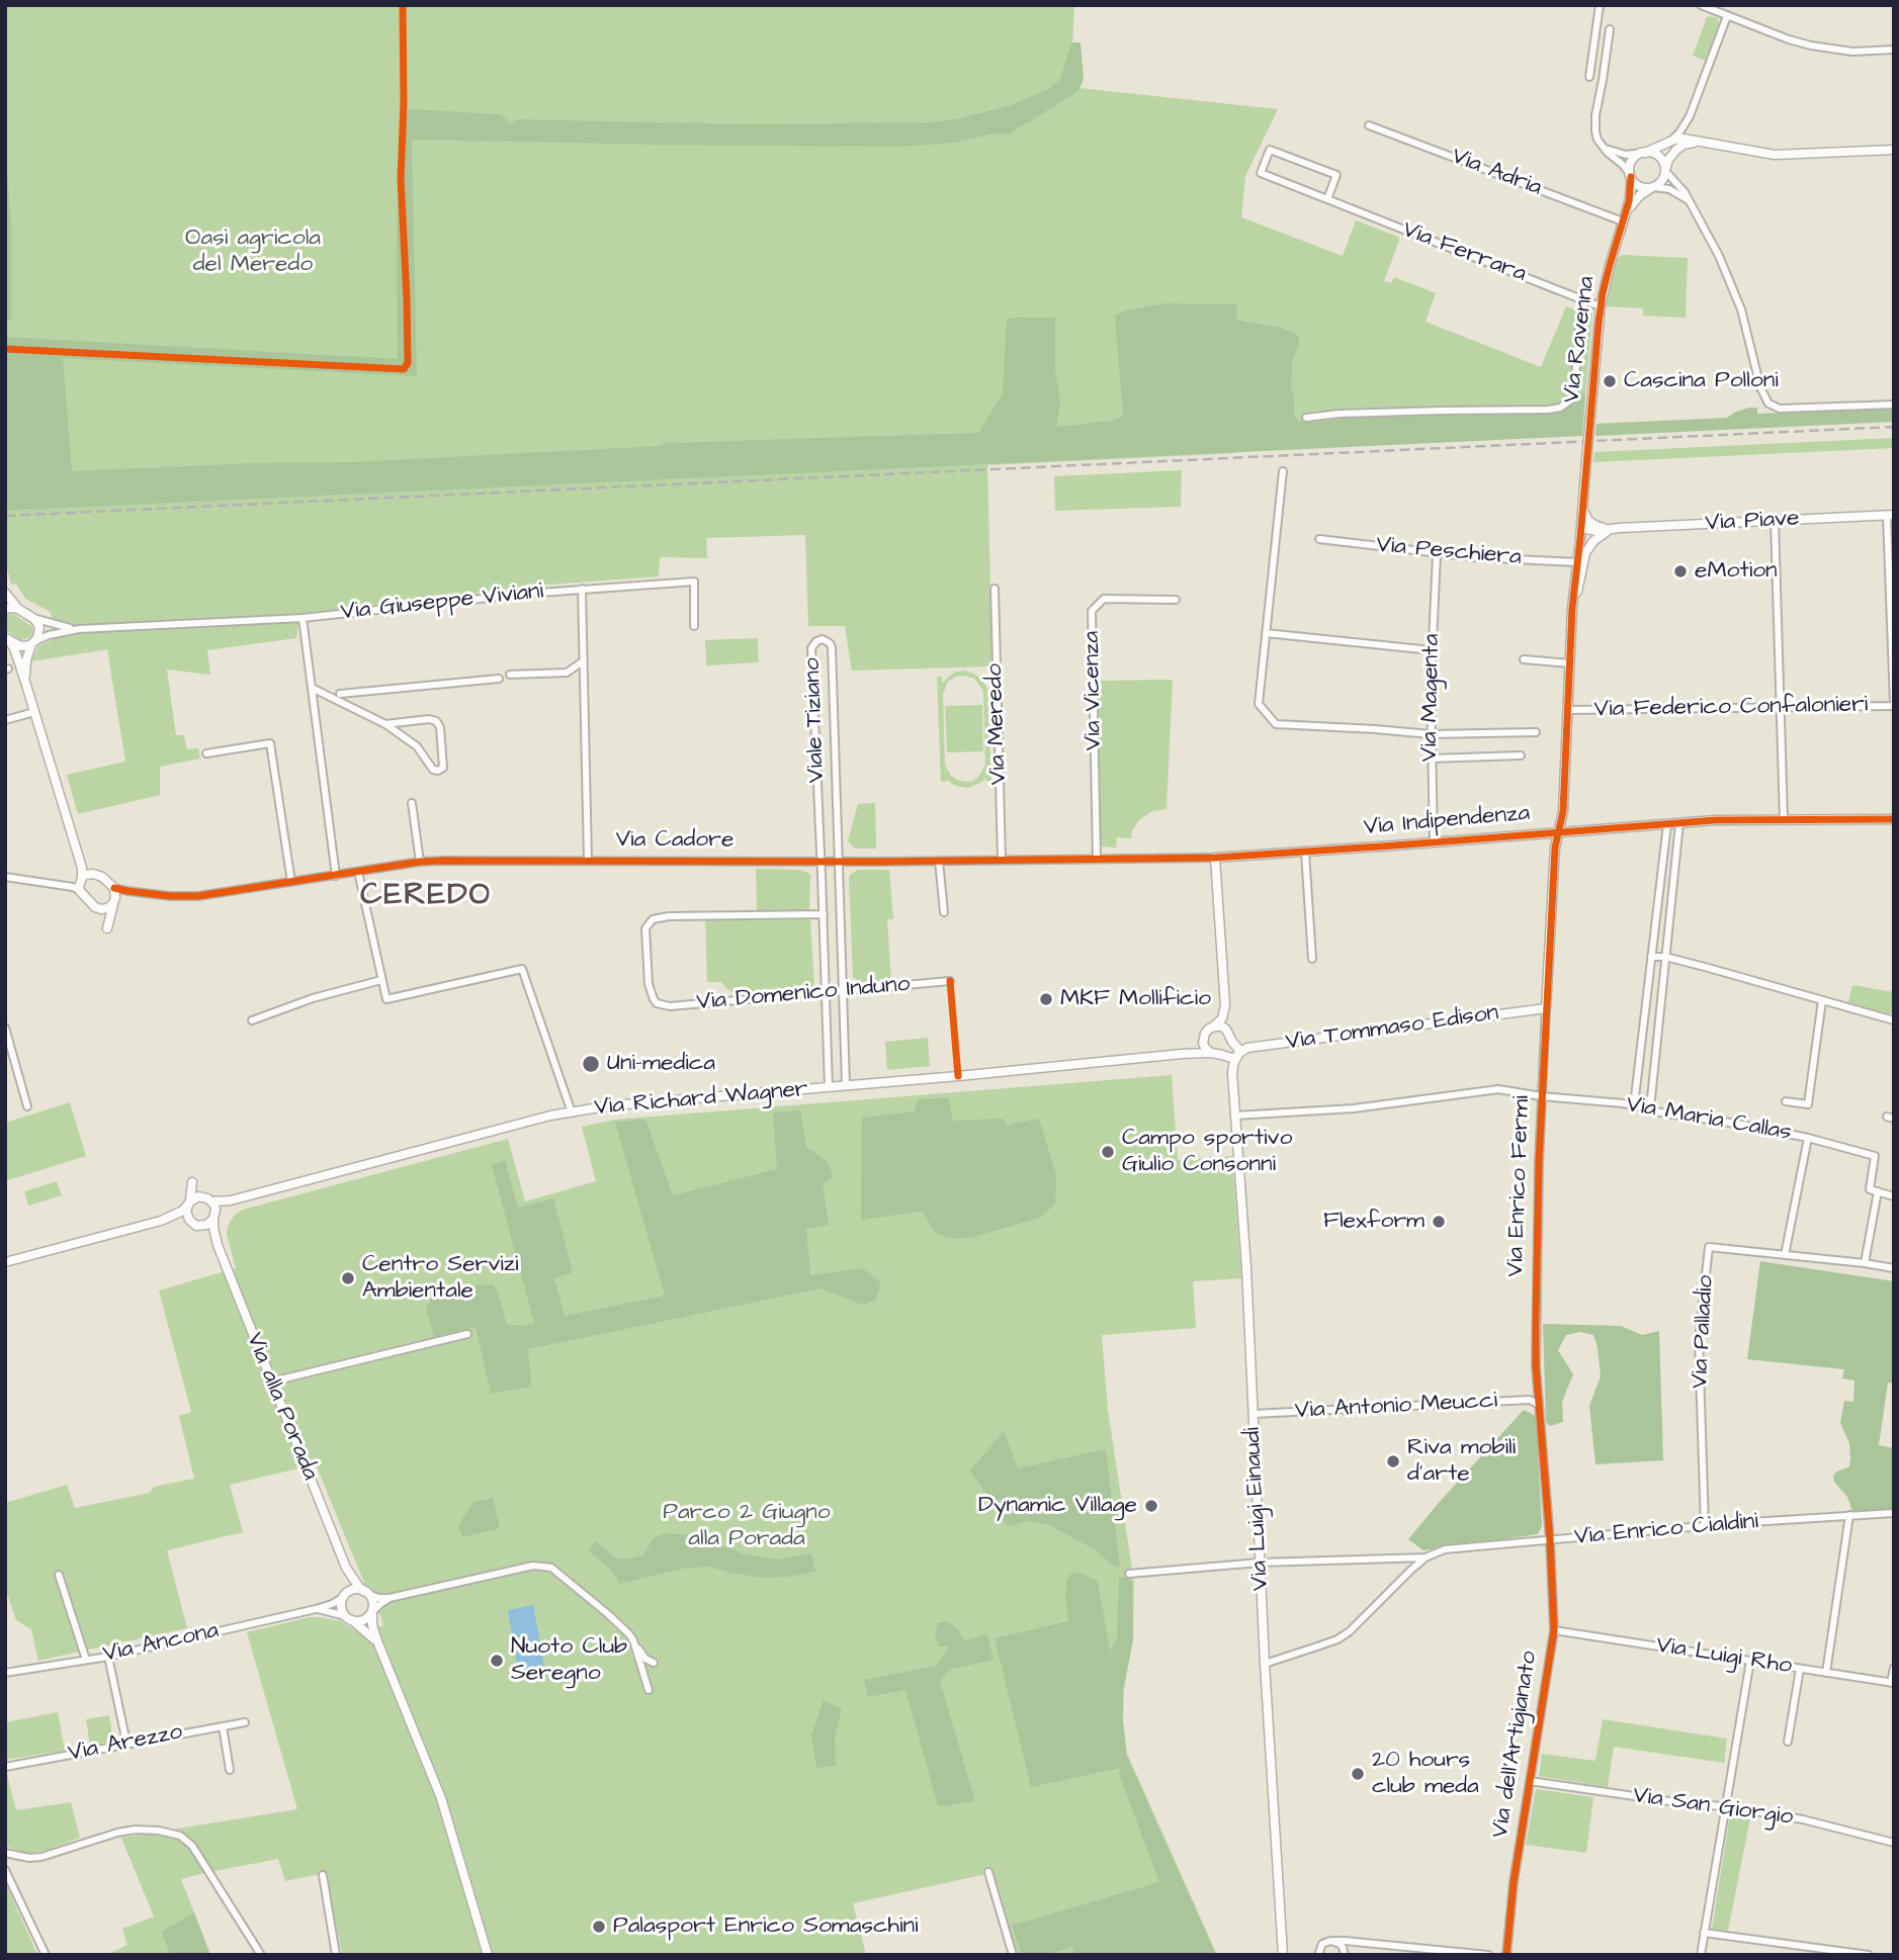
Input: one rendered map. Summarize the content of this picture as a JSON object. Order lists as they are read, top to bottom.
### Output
{
  "streets": {
    "street": [
      "Via Adria",
      "Via Ferrara",
      "Via Ravenna",
      "Via Piave",
      "Via Peschiera",
      "Via Giuseppe Viviani",
      "Via Vicenza",
      "Via Magenta",
      "Via Federico Confalonieri",
      "Viale Tiziano",
      "Via Meredo",
      "Via Indipendenza",
      "Via Cadore",
      "Via Domenico Induno",
      "Via Tommaso Edison",
      "Via Richard Wagner",
      "Via Maria Callas",
      "Via Enrico Fermi",
      "Via Palladio",
      "Via alla Porada",
      "Via Antonio Meucci",
      "Via Luigi Einaudi",
      "Via Enrico Cialdini",
      "Via Ancona",
      "Via Luigi Rho",
      "Via Arezzo",
      "Via dell'Artigianato",
      "Via San Giorgio"
    ]
  },
  "crossings": [
    ["Via Adria", "Via Ravenna"],
    ["Via Ferrara", "Via Ravenna"],
    ["Via Ravenna", "Via Peschiera"],
    ["Via Ravenna", "Via Enrico Fermi"],
    ["Via Peschiera", "Via Magenta"],
    ["Via Vicenza", "Via Cadore"],
    ["Via Magenta", "Via Indipendenza"],
    ["Via Federico Confalonieri", "Via Enrico Fermi"],
    ["Viale Tiziano", "Via Cadore"],
    ["Viale Tiziano", "Via Domenico Induno"],
    ["Viale Tiziano", "Via Richard Wagner"],
    ["Via Meredo", "Via Cadore"],
    ["Via Indipendenza", "Via Cadore"],
    ["Via Indipendenza", "Via Enrico Fermi"],
    ["Via Tommaso Edison", "Via Richard Wagner"],
    ["Via Tommaso Edison", "Via Enrico Fermi"],
    ["Via Tommaso Edison", "Via Luigi Einaudi"],
    ["Via Richard Wagner", "Via alla Porada"],
    ["Via Richard Wagner", "Via Luigi Einaudi"],
    ["Via Maria Callas", "Via Enrico Fermi"],
    ["Via Maria Callas", "Via Luigi Einaudi"],
    ["Via Enrico Fermi", "Via Antonio Meucci"],
    ["Via Enrico Fermi", "Via Enrico Cialdini"],
    ["Via Enrico Fermi", "Via dell'Artigianato"],
    ["Via Palladio", "Via Enrico Cialdini"],
    ["Via alla Porada", "Via Ancona"],
    ["Via Antonio Meucci", "Via Luigi Einaudi"],
    ["Via Luigi Einaudi", "Via Enrico Cialdini"],
    ["Via Enrico Cialdini", "Via dell'Artigianato"],
    ["Via Luigi Rho", "Via dell'Artigianato"],
    ["Via dell'Artigianato", "Via San Giorgio"]
  ],
  "districts": ["CEREDO"],
  "parks": ["Oasi agricola del Meredo", "Parco 2 Giugno alla Porada"],
  "places": [
    "Cascina Polloni",
    "eMotion",
    "MKF Mollificio",
    "Uni-medica",
    "Campo sportivo Giulio Consonni",
    "Flexform",
    "Centro Servizi Ambientale",
    "Riva mobili d'arte",
    "Dynamic Village",
    "Nuoto Club Seregno",
    "20 hours club meda",
    "Palasport Enrico Somaschini"
  ]
}
